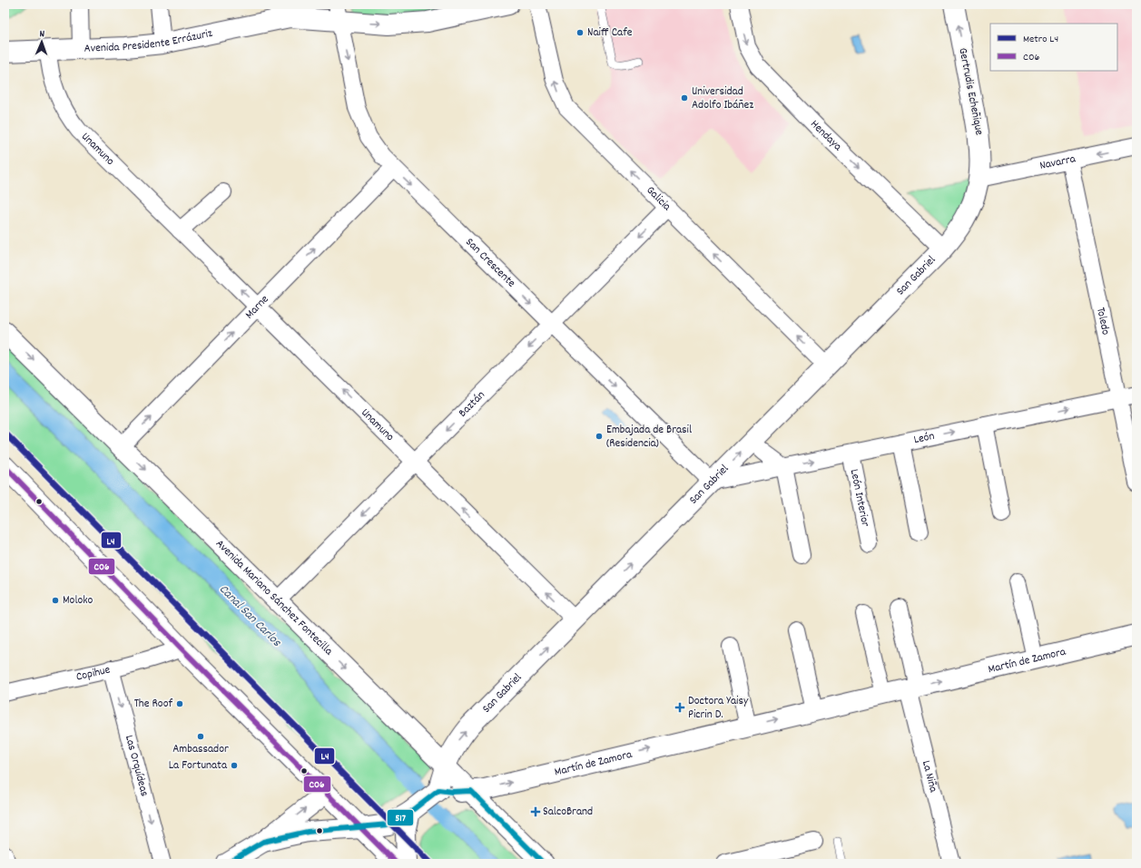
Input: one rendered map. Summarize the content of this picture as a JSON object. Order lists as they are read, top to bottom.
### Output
{
  "streets": {
    "street": [
      "Avenida Presidente Errázuriz",
      "Gertrudis Echeñique",
      "Hendaya",
      "Unamuno",
      "Navarra",
      "Galicia",
      "San Crescente",
      "San Gabriel",
      "Marne",
      "Toledo",
      "Baztán",
      "León",
      "León Interior",
      "Avenida Mariano Sánchez Fontecilla",
      "Martín de Zamora",
      "Copihue",
      "Las Orquídeas",
      "La Niña"
    ]
  },
  "crossings": [
    ["Avenida Presidente Errázuriz", "Unamuno"],
    ["Avenida Presidente Errázuriz", "San Crescente"],
    ["Gertrudis Echeñique", "Navarra"],
    ["Gertrudis Echeñique", "San Gabriel"],
    ["Hendaya", "San Gabriel"],
    ["Unamuno", "San Gabriel"],
    ["Unamuno", "Marne"],
    ["Unamuno", "Baztán"],
    ["Navarra", "San Gabriel"],
    ["Navarra", "Toledo"],
    ["Galicia", "San Gabriel"],
    ["Galicia", "Baztán"],
    ["San Crescente", "San Gabriel"],
    ["San Crescente", "Marne"],
    ["San Crescente", "Baztán"],
    ["San Crescente", "León"],
    ["San Gabriel", "León"],
    ["San Gabriel", "Avenida Mariano Sánchez Fontecilla"],
    ["San Gabriel", "Martín de Zamora"],
    ["Marne", "Avenida Mariano Sánchez Fontecilla"],
    ["Toledo", "León"],
    ["Baztán", "Avenida Mariano Sánchez Fontecilla"],
    ["León", "León Interior"],
    ["Avenida Mariano Sánchez Fontecilla", "Martín de Zamora"],
    ["Martín de Zamora", "La Niña"],
    ["Copihue", "Las Orquídeas"]
  ],
  "one_way": [
    "Gertrudis Echeñique",
    "Hendaya",
    "Unamuno",
    "Navarra",
    "Galicia",
    "San Crescente",
    "San Gabriel",
    "Marne",
    "Baztán",
    "León",
    "Martín de Zamora",
    "Las Orquídeas"
  ],
  "water": ["Canal San Carlos"],
  "places": {
    "other": [
      "Naiff Cafe",
      "Universidad Adolfo Ibáñez",
      "Embajada de Brasil (Residencia)",
      "Moloko",
      "The Roof",
      "Ambassador",
      "La Fortunata"
    ],
    "health": ["Doctora Yaisy Picrin D.", "SalcoBrand"]
  },
  "lines": ["metro line L4", "transit line C06", "transit line 517"],
  "legend": ["Metro L4", "C06"],
  "north": "top"
}
